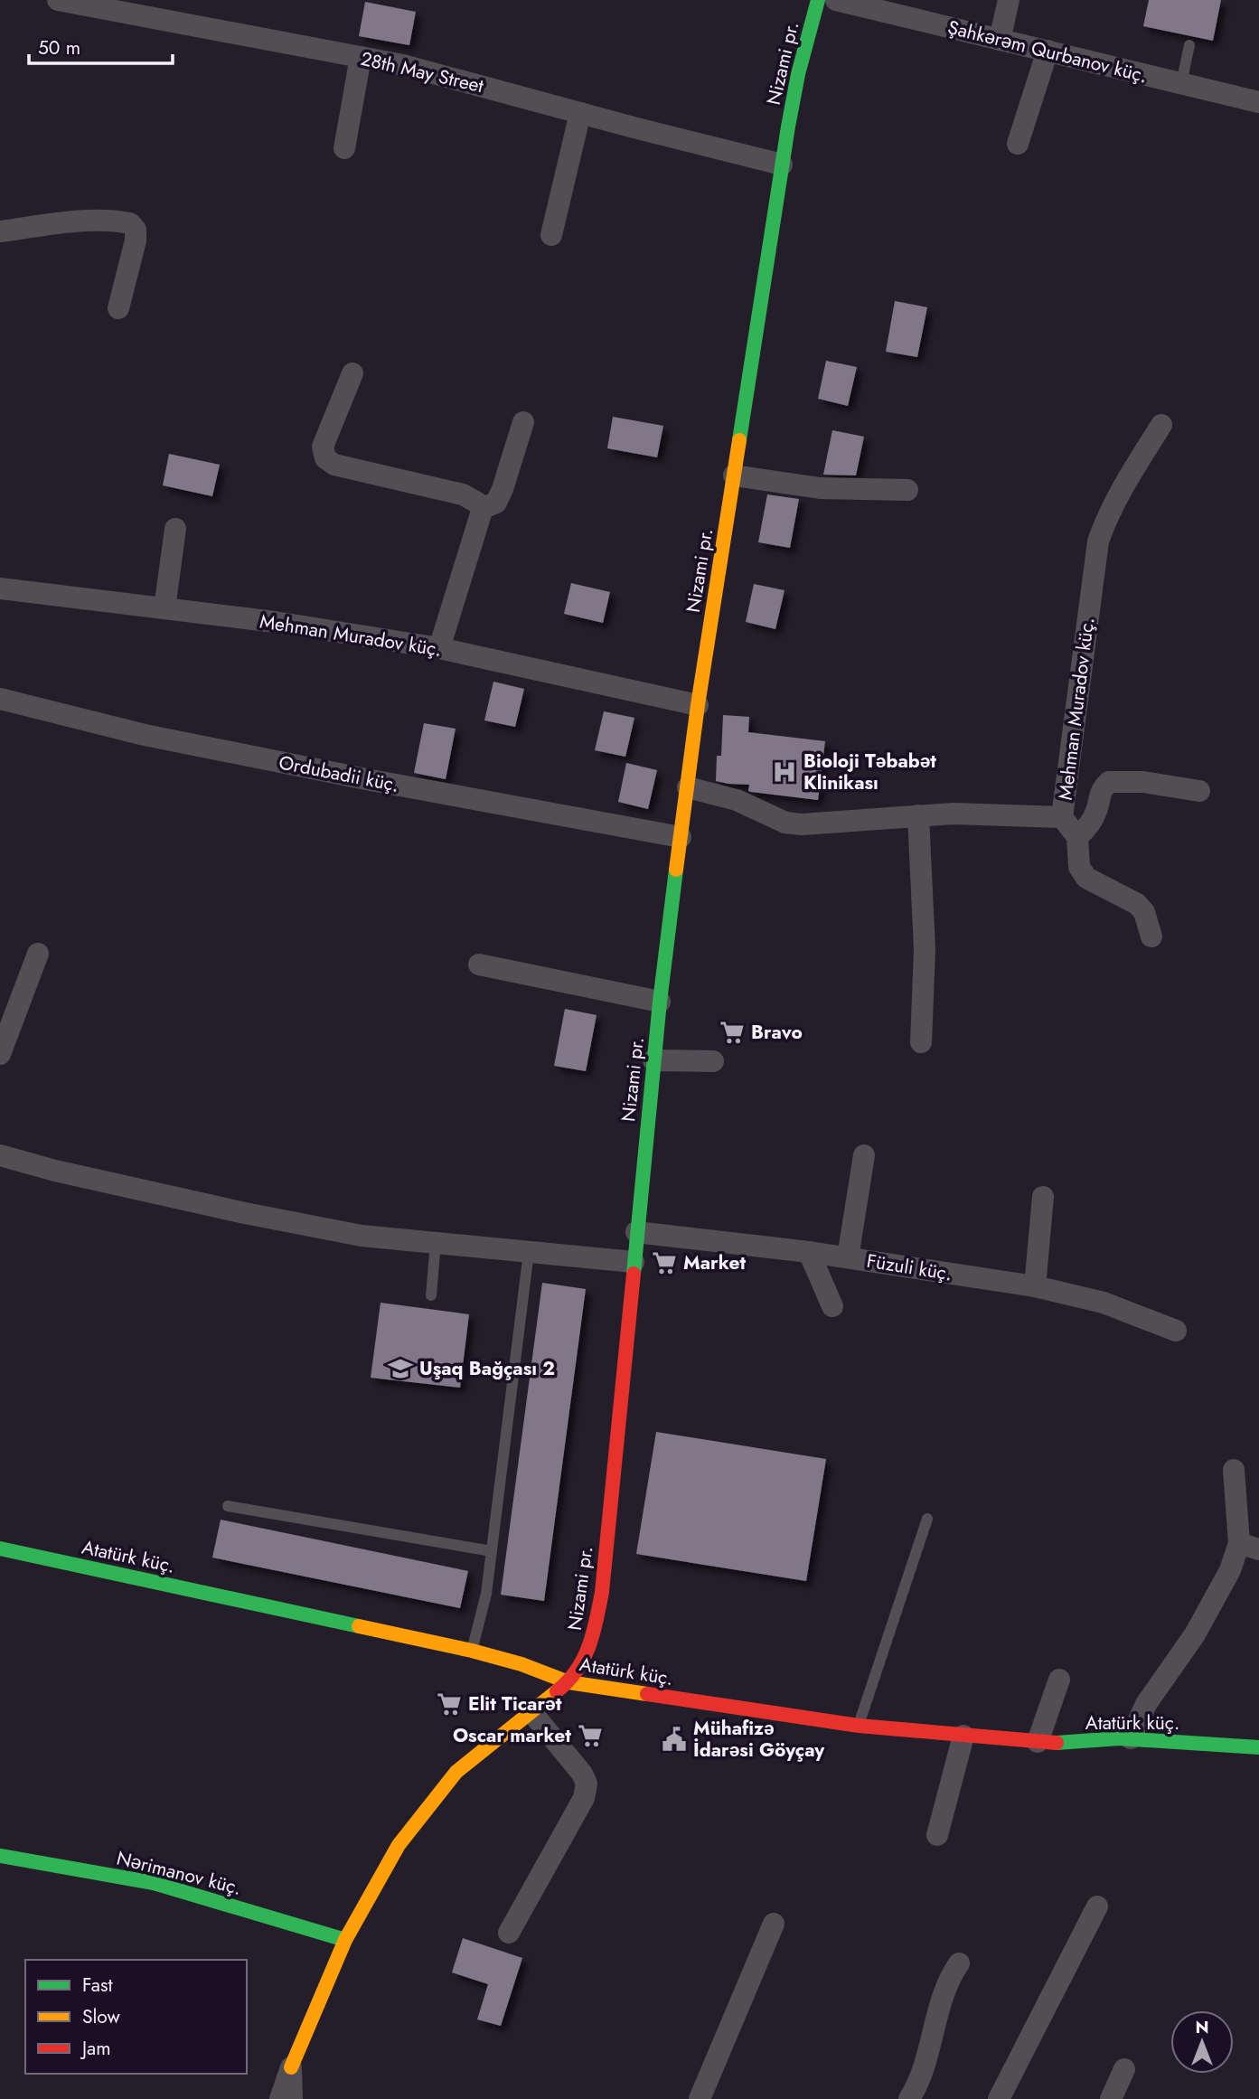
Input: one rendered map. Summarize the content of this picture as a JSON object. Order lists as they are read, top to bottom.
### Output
{
  "streets": {
    "street": [
      "Şahkərəm Qurbanov küç.",
      "Nizami pr.",
      "28th May Street",
      "Mehman Muradov küç.",
      "Ordubadii küç.",
      "Füzuli küç.",
      "Atatürk küç.",
      "Nərimanov küç."
    ]
  },
  "crossings": [
    ["Nizami pr.", "28th May Street"],
    ["Nizami pr.", "Mehman Muradov küç."],
    ["Nizami pr.", "Ordubadii küç."],
    ["Nizami pr.", "Füzuli küç."],
    ["Nizami pr.", "Atatürk küç."],
    ["Nizami pr.", "Nərimanov küç."]
  ],
  "places": {
    "hospital": ["Bioloji Təbabət Klinikası"],
    "supermarket": [
      "Bravo",
      "Market",
      "Elit Ticarət",
      "Oscar market"
    ],
    "school or university": ["Uşaq Bağçası 2"],
    "public building": ["Mühafizə İdarəsi Göyçay"]
  },
  "legend": ["Fast", "Slow", "Jam"],
  "scale_bar": "50 m",
  "north": "top"
}
